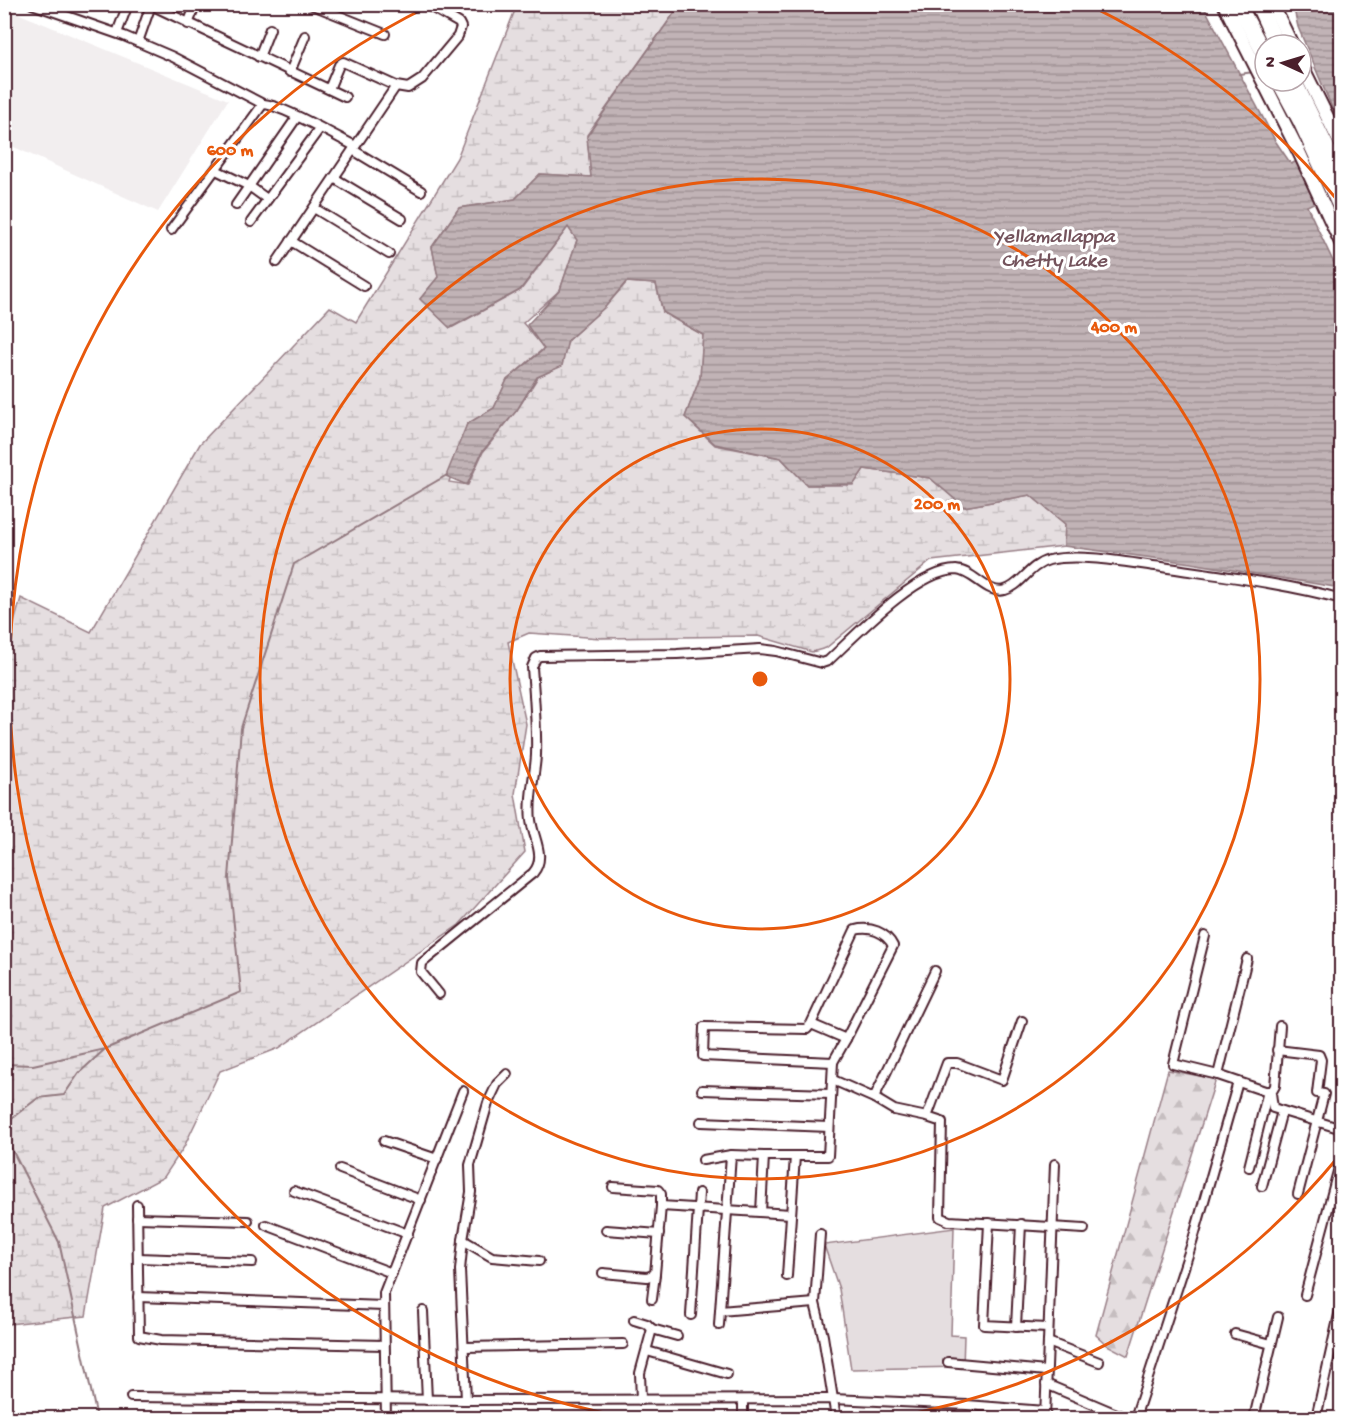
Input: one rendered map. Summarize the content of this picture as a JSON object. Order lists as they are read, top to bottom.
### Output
{
  "water": ["Yellamallappa Chetty Lake"],
  "north": "left",
  "rings": ["600 m", "400 m", "200 m"]
}
